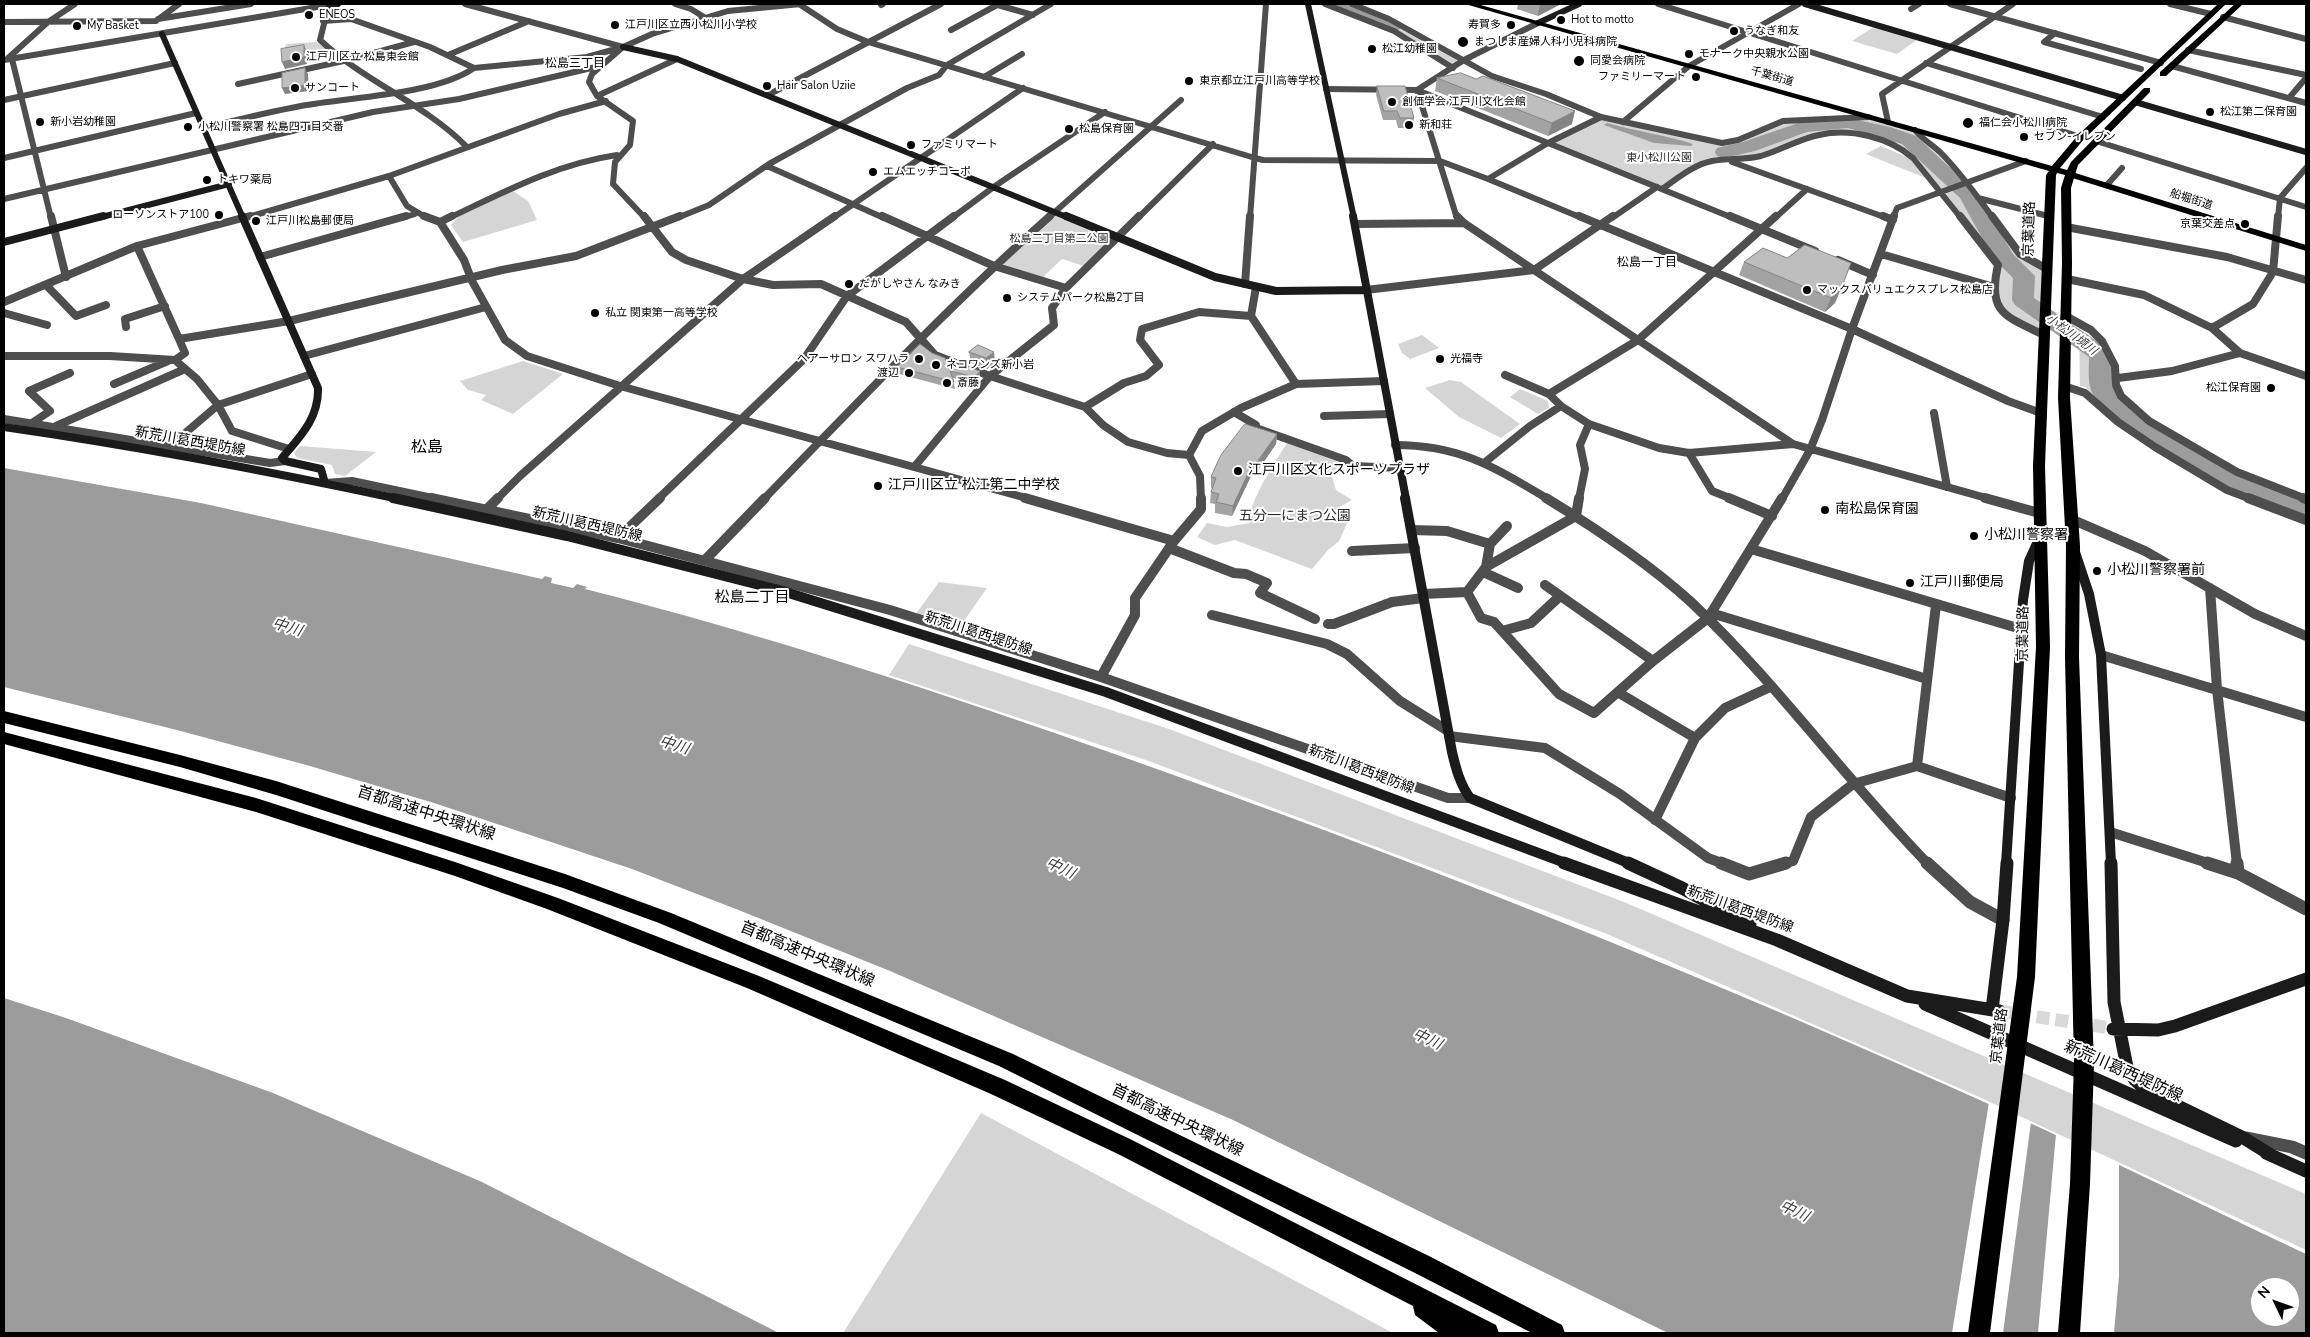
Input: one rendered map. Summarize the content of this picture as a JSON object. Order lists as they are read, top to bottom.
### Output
{
  "streets": {
    "highway": ["千葉街道", "京葉道路", "首都高速中央環状線"],
    "main road": ["船堀街道"],
    "street": ["新荒川葛西堤防線"]
  },
  "crossings": [
    ["千葉街道", "船堀街道"],
    ["千葉街道", "京葉道路"]
  ],
  "districts": [
    "松島三丁目",
    "松島一丁目",
    "松島",
    "松島二丁目"
  ],
  "water": ["小松川境川", "中川"],
  "parks": ["東小松川公園", "松島二丁目第二公園", "五分一にまつ公園"],
  "places": [
    "ENEOS",
    "Hot to motto",
    "江戸川区立西小松川小学校",
    "寿賀多",
    "My Basket",
    "うなぎ和友",
    "まつしま産婦人科小児科病院",
    "松江幼稚園",
    "モナーク中央親水公園",
    "江戸川区立 松島東会館",
    "同愛会病院",
    "ファミリーマート",
    "東京都立江戸川高等学校",
    "Hair Salon Uziie",
    "サンコート",
    "創価学会 江戸川文化会館",
    "松江第二保育園",
    "新小岩幼稚園",
    "福仁会小松川病院",
    "新和荘",
    "小松川警察署 松島四丁目交番",
    "松島保育園",
    "セブン-イレブン",
    "ファミリマート",
    "エムエッチコーポ",
    "トキワ薬局",
    "ローソンストア100",
    "江戸川松島郵便局",
    "京葉交差点",
    "だがしやさん なみき",
    "マックスバリュエクスプレス松島店",
    "システムパーク松島2丁目",
    "私立 関東第一高等学校",
    "ヘアーサロン スワハラ",
    "光福寺",
    "ネコワンズ新小岩",
    "渡辺",
    "斎藤",
    "松江保育園",
    "江戸川区文化スポーツプラザ",
    "江戸川区立 松江第二中学校",
    "南松島保育園",
    "小松川警察署",
    "小松川警察署前",
    "江戸川郵便局"
  ],
  "north": "top left"
}
